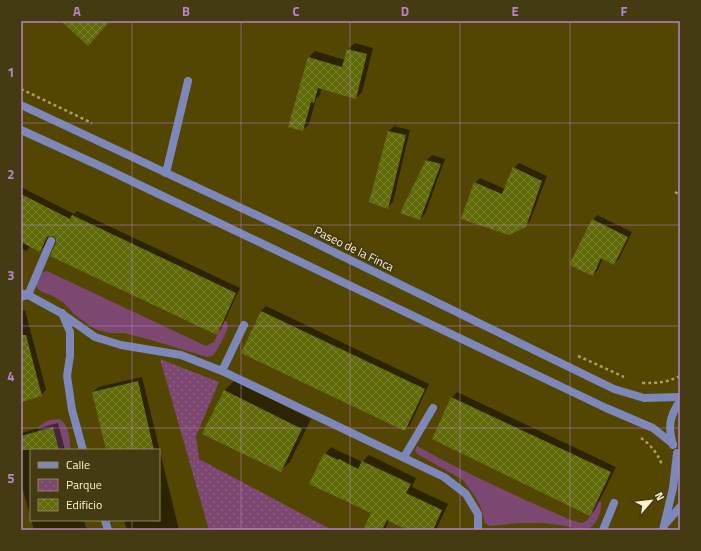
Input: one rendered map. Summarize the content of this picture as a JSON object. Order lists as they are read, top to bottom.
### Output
{
  "streets": {
    "street": ["Paseo de la Finca"]
  },
  "legend": ["Calle", "Parque", "Edificio"],
  "north": "top right",
  "grid": {
    "columns": [
      "A",
      "B",
      "C",
      "D",
      "E",
      "F"
    ],
    "rows": [
      "1",
      "2",
      "3",
      "4",
      "5"
    ]
  }
}
